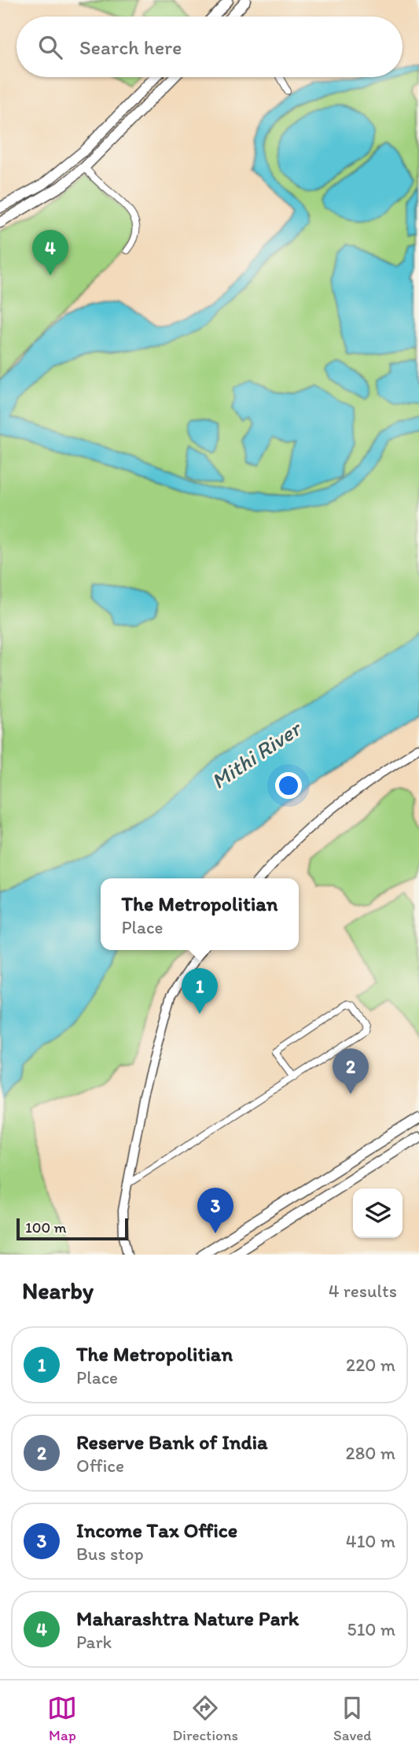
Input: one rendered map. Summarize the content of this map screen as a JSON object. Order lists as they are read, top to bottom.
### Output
{
  "water": ["Mithi River"],
  "scale_bar": "100 m",
  "page": {
    "search": "Search here",
    "pins": [
      "4",
      "1",
      "2",
      "3"
    ],
    "popup": ["The Metropolitian", "Place"],
    "scale": "100 m",
    "heading": ["Nearby", "4 results"],
    "list": [
      {
        "mark": "1",
        "name": "The Metropolitian",
        "note": "Place",
        "value": "220 m"
      },
      {
        "mark": "2",
        "name": "Reserve Bank of India",
        "note": "Office",
        "value": "280 m"
      },
      {
        "mark": "3",
        "name": "Income Tax Office",
        "note": "Bus stop",
        "value": "410 m"
      },
      {
        "mark": "4",
        "name": "Maharashtra Nature Park",
        "note": "Park",
        "value": "510 m"
      }
    ],
    "nav": ["Map", "Directions", "Saved"]
  }
}
